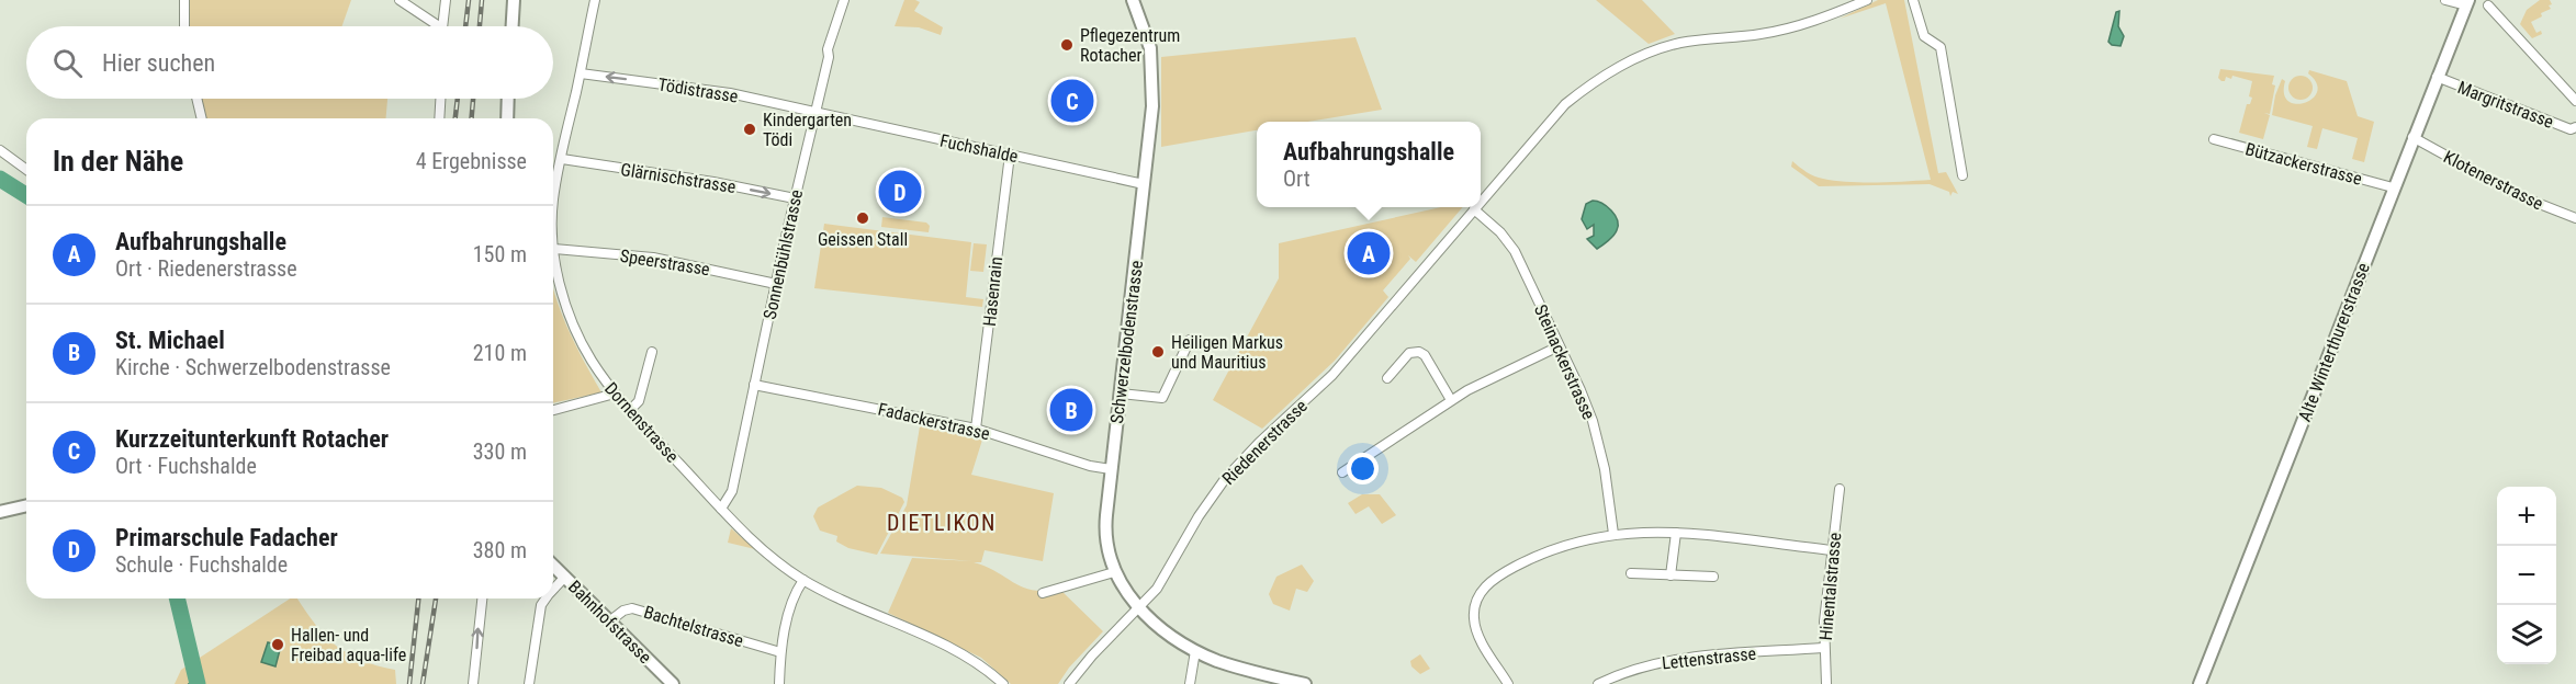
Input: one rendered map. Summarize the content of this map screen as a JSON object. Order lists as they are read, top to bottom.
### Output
{
  "streets": {
    "street": [
      "Tödistrasse",
      "Margritstrasse",
      "Fuchshalde",
      "Bützackerstrasse",
      "Glärnischstrasse",
      "Klotenerstrasse",
      "Sonnenbühlstrasse",
      "Speerstrasse",
      "Hasenrain",
      "Schwerzelbodenstrasse",
      "Alte Winterthurerstrasse",
      "Steinackerstrasse",
      "Fadackerstrasse",
      "Dornenstrasse",
      "Riedenerstrasse",
      "Hinentalstrasse",
      "Bahnhofstrasse",
      "Bachtelstrasse",
      "Lettenstrasse"
    ]
  },
  "crossings": [
    ["Tödistrasse", "Fuchshalde"],
    ["Tödistrasse", "Sonnenbühlstrasse"],
    ["Tödistrasse", "Dornenstrasse"],
    ["Margritstrasse", "Alte Winterthurerstrasse"],
    ["Fuchshalde", "Sonnenbühlstrasse"],
    ["Fuchshalde", "Hasenrain"],
    ["Fuchshalde", "Schwerzelbodenstrasse"],
    ["Bützackerstrasse", "Alte Winterthurerstrasse"],
    ["Glärnischstrasse", "Sonnenbühlstrasse"],
    ["Glärnischstrasse", "Dornenstrasse"],
    ["Klotenerstrasse", "Alte Winterthurerstrasse"],
    ["Sonnenbühlstrasse", "Speerstrasse"],
    ["Sonnenbühlstrasse", "Fadackerstrasse"],
    ["Sonnenbühlstrasse", "Dornenstrasse"],
    ["Speerstrasse", "Dornenstrasse"],
    ["Hasenrain", "Fadackerstrasse"],
    ["Schwerzelbodenstrasse", "Fadackerstrasse"],
    ["Schwerzelbodenstrasse", "Riedenerstrasse"],
    ["Steinackerstrasse", "Riedenerstrasse"],
    ["Hinentalstrasse", "Lettenstrasse"],
    ["Bahnhofstrasse", "Bachtelstrasse"]
  ],
  "one_way": ["Tödistrasse", "Glärnischstrasse"],
  "districts": ["DIETLIKON"],
  "places": [
    "Pflegezentrum Rotacher",
    "Kindergarten Tödi",
    "Geissen Stall",
    "Heiligen Markus und Mauritius",
    "Hallen- und Freibad aqua-life"
  ],
  "page": {
    "search": "Hier suchen",
    "pins": [
      "C",
      "D",
      "A",
      "B"
    ],
    "heading": ["In der Nähe", "4 Ergebnisse"],
    "popup": ["Aufbahrungshalle", "Ort"],
    "list": [
      {
        "mark": "A",
        "name": "Aufbahrungshalle",
        "note": "Ort · Riedenerstrasse",
        "value": "150 m"
      },
      {
        "mark": "B",
        "name": "St. Michael",
        "note": "Kirche · Schwerzelbodenstrasse",
        "value": "210 m"
      },
      {
        "mark": "C",
        "name": "Kurzzeitunterkunft Rotacher",
        "note": "Ort · Fuchshalde",
        "value": "330 m"
      },
      {
        "mark": "D",
        "name": "Primarschule Fadacher",
        "note": "Schule · Fuchshalde",
        "value": "380 m"
      }
    ],
    "map_buttons": ["+", "−"]
  }
}
